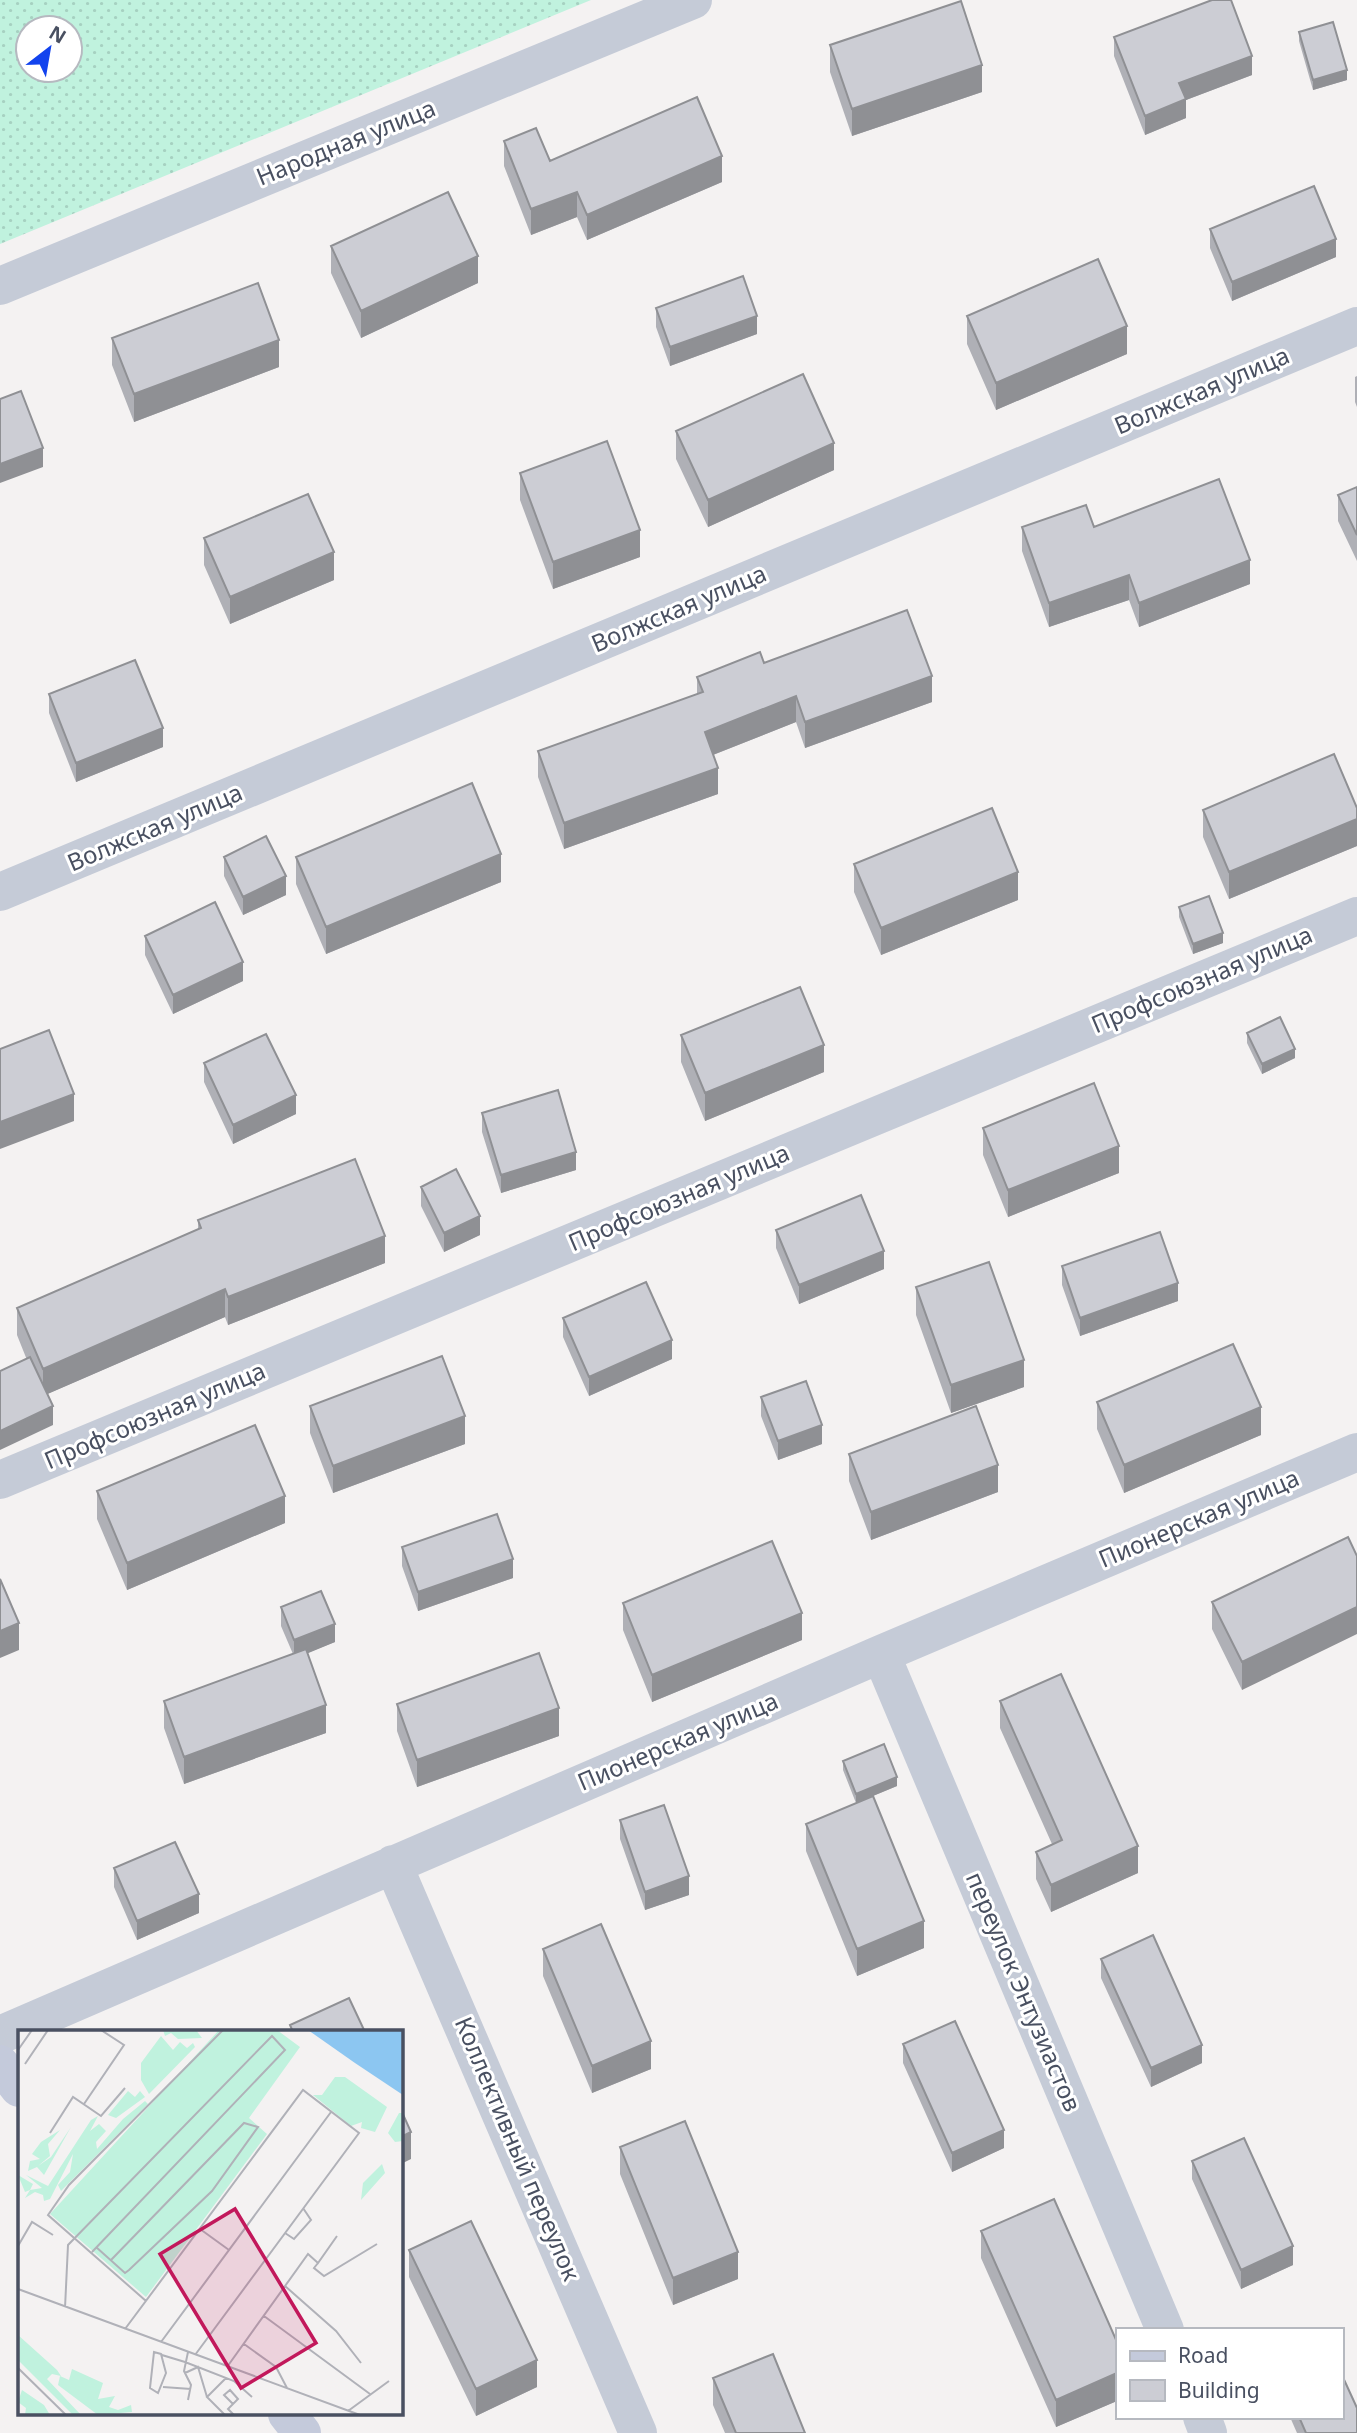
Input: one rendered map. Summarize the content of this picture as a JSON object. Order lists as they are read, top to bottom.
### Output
{
  "streets": {
    "street": [
      "Народная улица",
      "Волжская улица",
      "Профсоюзная улица",
      "Пионерская улица",
      "переулок Энтузиастов",
      "Коллективный переулок"
    ]
  },
  "crossings": [
    ["Пионерская улица", "переулок Энтузиастов"],
    ["Пионерская улица", "Коллективный переулок"]
  ],
  "legend": ["Road", "Building"],
  "north": "top right"
}
